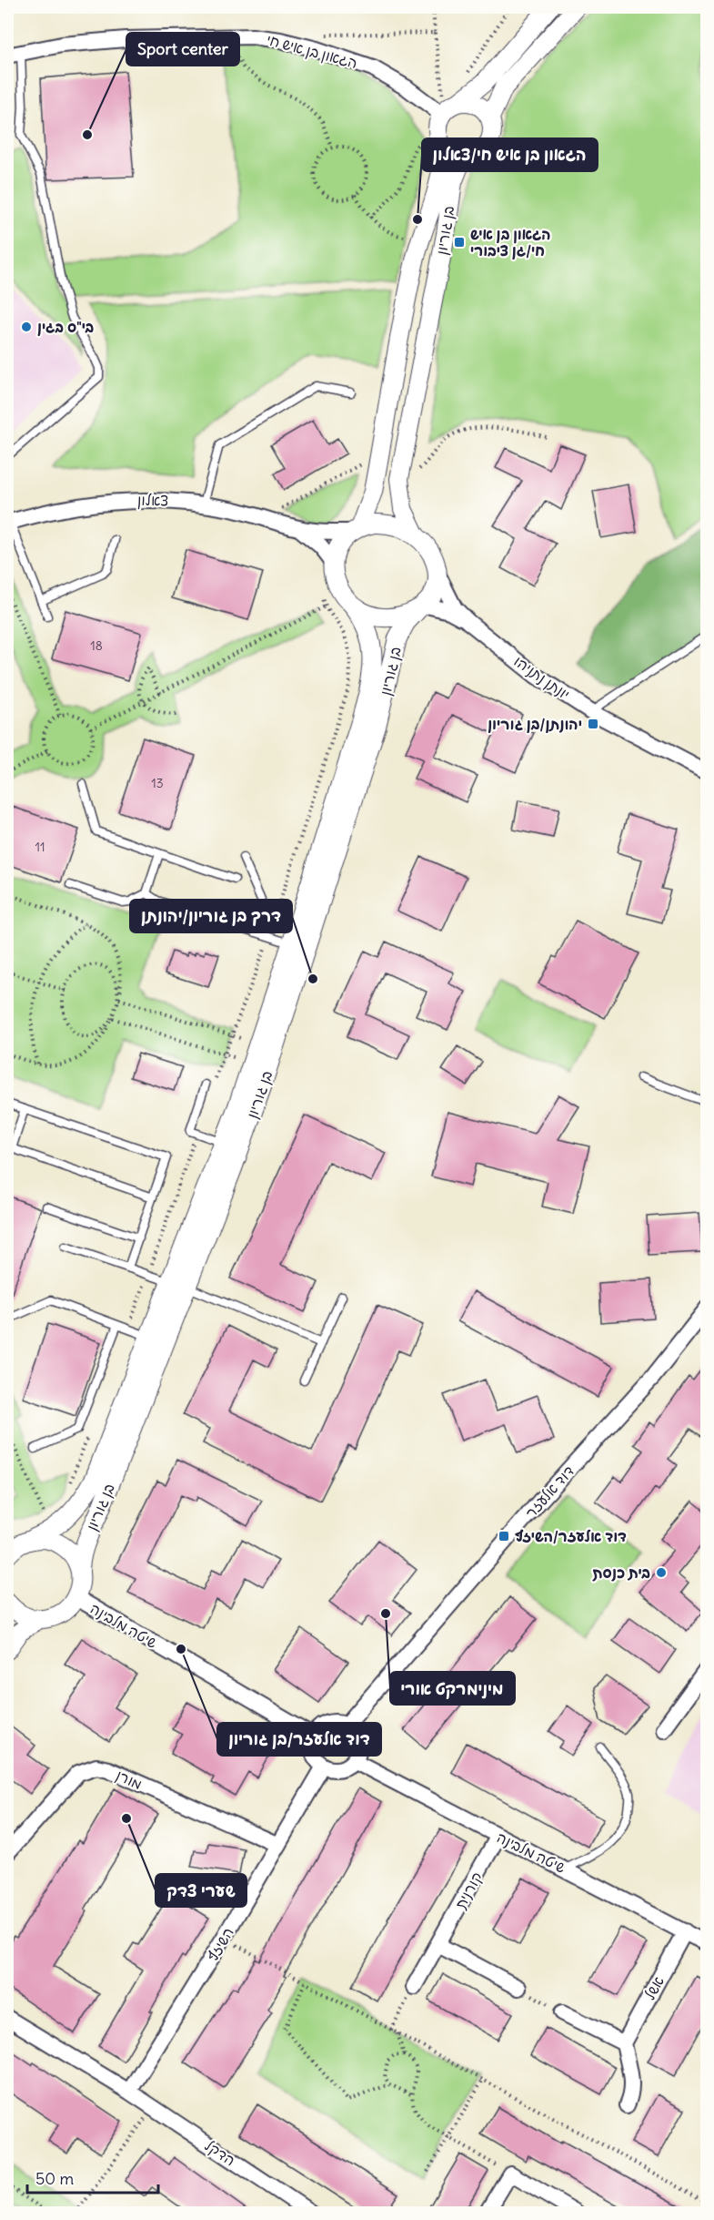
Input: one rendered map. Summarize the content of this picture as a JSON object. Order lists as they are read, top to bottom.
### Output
{
  "streets": {
    "street": [
      "הגאון בן איש חי",
      "בן גוריון",
      "צאלון",
      "יונתן נתניהו",
      "דוד אלעזר",
      "שיטה מלבינה",
      "מורן",
      "קורנית",
      "השיזף",
      "אשל",
      "הדקל"
    ]
  },
  "crossings": [
    ["הגאון בן איש חי", "בן גוריון"],
    ["בן גוריון", "צאלון"],
    ["בן גוריון", "יונתן נתניהו"],
    ["בן גוריון", "שיטה מלבינה"],
    ["צאלון", "יונתן נתניהו"],
    ["דוד אלעזר", "שיטה מלבינה"],
    ["דוד אלעזר", "השיזף"],
    ["שיטה מלבינה", "קורנית"],
    ["שיטה מלבינה", "השיזף"],
    ["שיטה מלבינה", "אשל"],
    ["מורן", "השיזף"],
    ["השיזף", "הדקל"]
  ],
  "places": {
    "other": [
      "Sport center",
      "הגאון בן איש חי/צאלון",
      "בי\"ס בגין",
      "דרך בן גוריון/יהונתן",
      "בית כנסת",
      "מינימרקט אורי",
      "דוד אלעזר/בן גוריון",
      "שערי צדק"
    ],
    "transit": ["הגאון בן איש חי/גן ציבורי", "יהונתן/בן גוריון", "דוד אלעזר/השיזף"]
  },
  "house_numbers": ["18", "13", "11"],
  "scale_bar": "50 m"
}
